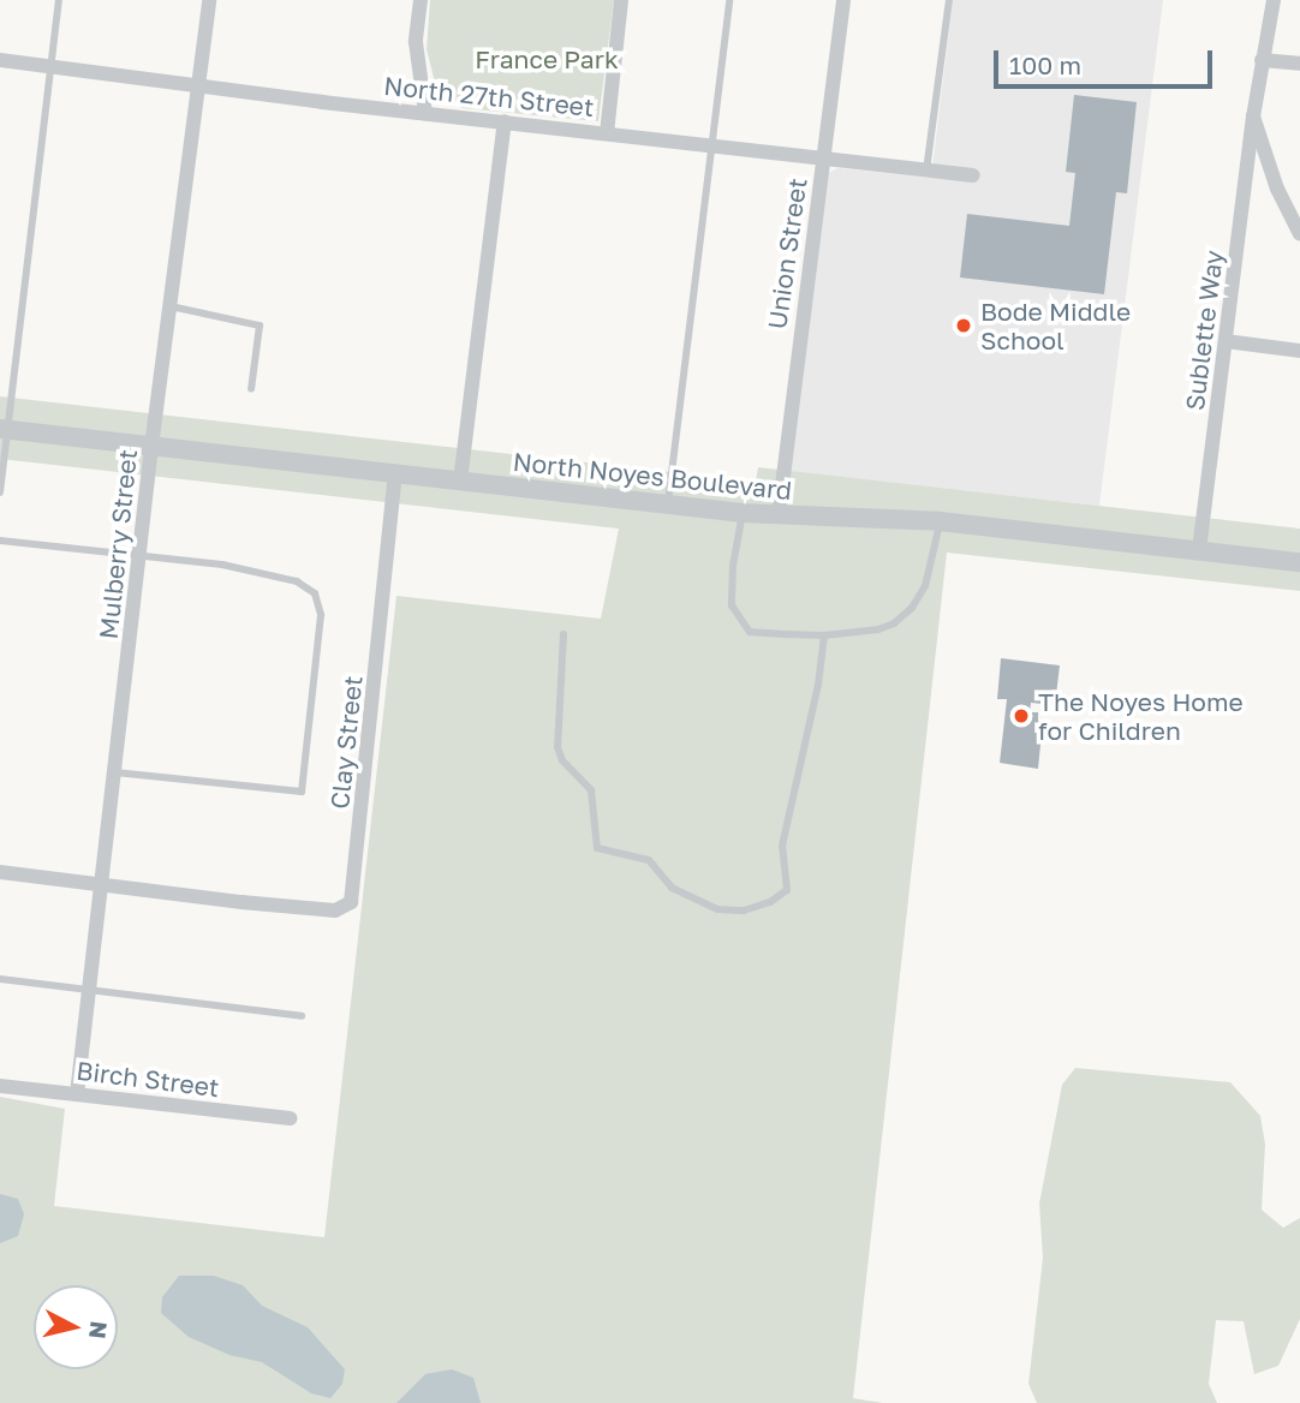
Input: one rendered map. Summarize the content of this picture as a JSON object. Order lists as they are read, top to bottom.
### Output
{
  "streets": {
    "street": [
      "North 27th Street",
      "Union Street",
      "Sublette Way",
      "North Noyes Boulevard",
      "Mulberry Street",
      "Clay Street",
      "Birch Street"
    ]
  },
  "crossings": [
    ["North 27th Street", "Union Street"],
    ["North 27th Street", "Mulberry Street"],
    ["Union Street", "North Noyes Boulevard"],
    ["Sublette Way", "North Noyes Boulevard"],
    ["North Noyes Boulevard", "Mulberry Street"],
    ["North Noyes Boulevard", "Clay Street"],
    ["Mulberry Street", "Clay Street"],
    ["Mulberry Street", "Birch Street"]
  ],
  "parks": ["France Park"],
  "places": ["Bode Middle School", "The Noyes Home for Children"],
  "scale_bar": "100 m",
  "north": "right"
}
